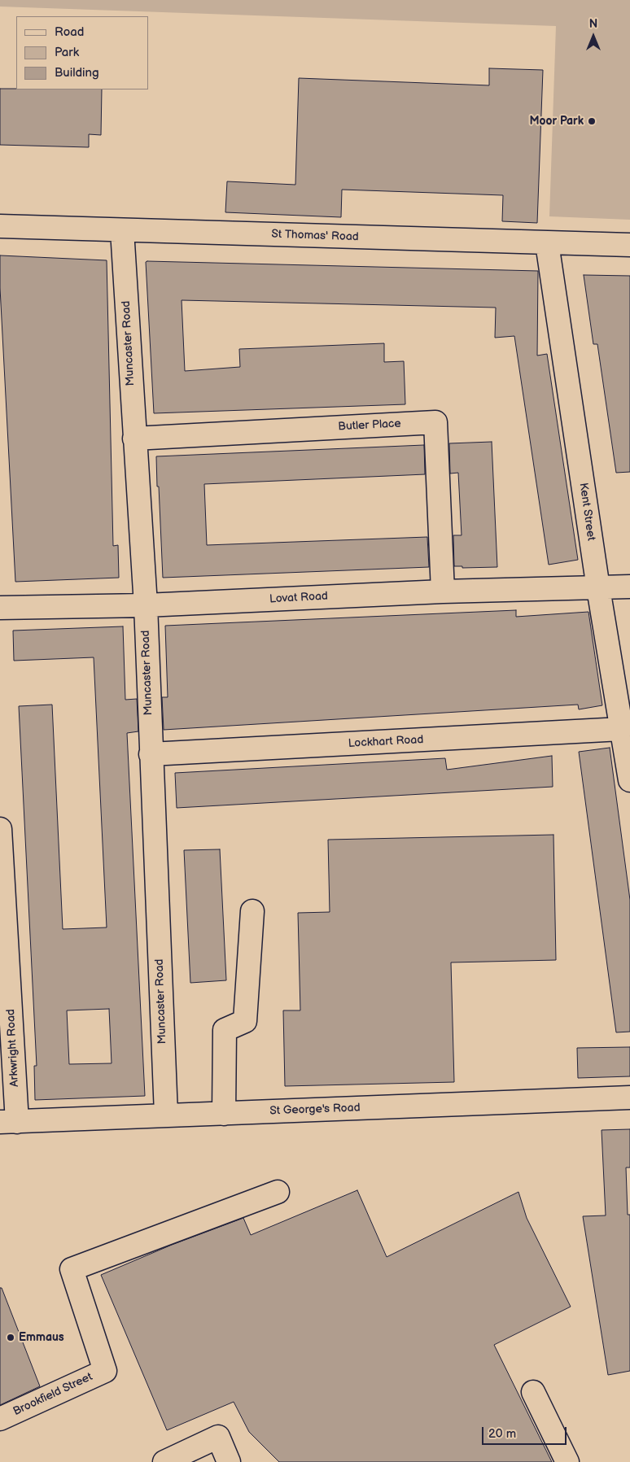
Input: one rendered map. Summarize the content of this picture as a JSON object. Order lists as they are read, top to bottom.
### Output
{
  "streets": {
    "street": [
      "St Thomas' Road",
      "Muncaster Road",
      "Butler Place",
      "Kent Street",
      "Lovat Road",
      "Lockhart Road",
      "Arkwright Road",
      "St George's Road",
      "Brookfield Street"
    ]
  },
  "crossings": [
    ["St Thomas' Road", "Muncaster Road"],
    ["St Thomas' Road", "Kent Street"],
    ["Muncaster Road", "Butler Place"],
    ["Muncaster Road", "Lovat Road"],
    ["Muncaster Road", "Lockhart Road"],
    ["Muncaster Road", "St George's Road"],
    ["Butler Place", "Lovat Road"],
    ["Kent Street", "Lovat Road"],
    ["Kent Street", "Lockhart Road"],
    ["Arkwright Road", "St George's Road"]
  ],
  "places": ["Moor Park", "Emmaus"],
  "legend": ["Road", "Park", "Building"],
  "scale_bar": "20 m",
  "north": "top"
}
